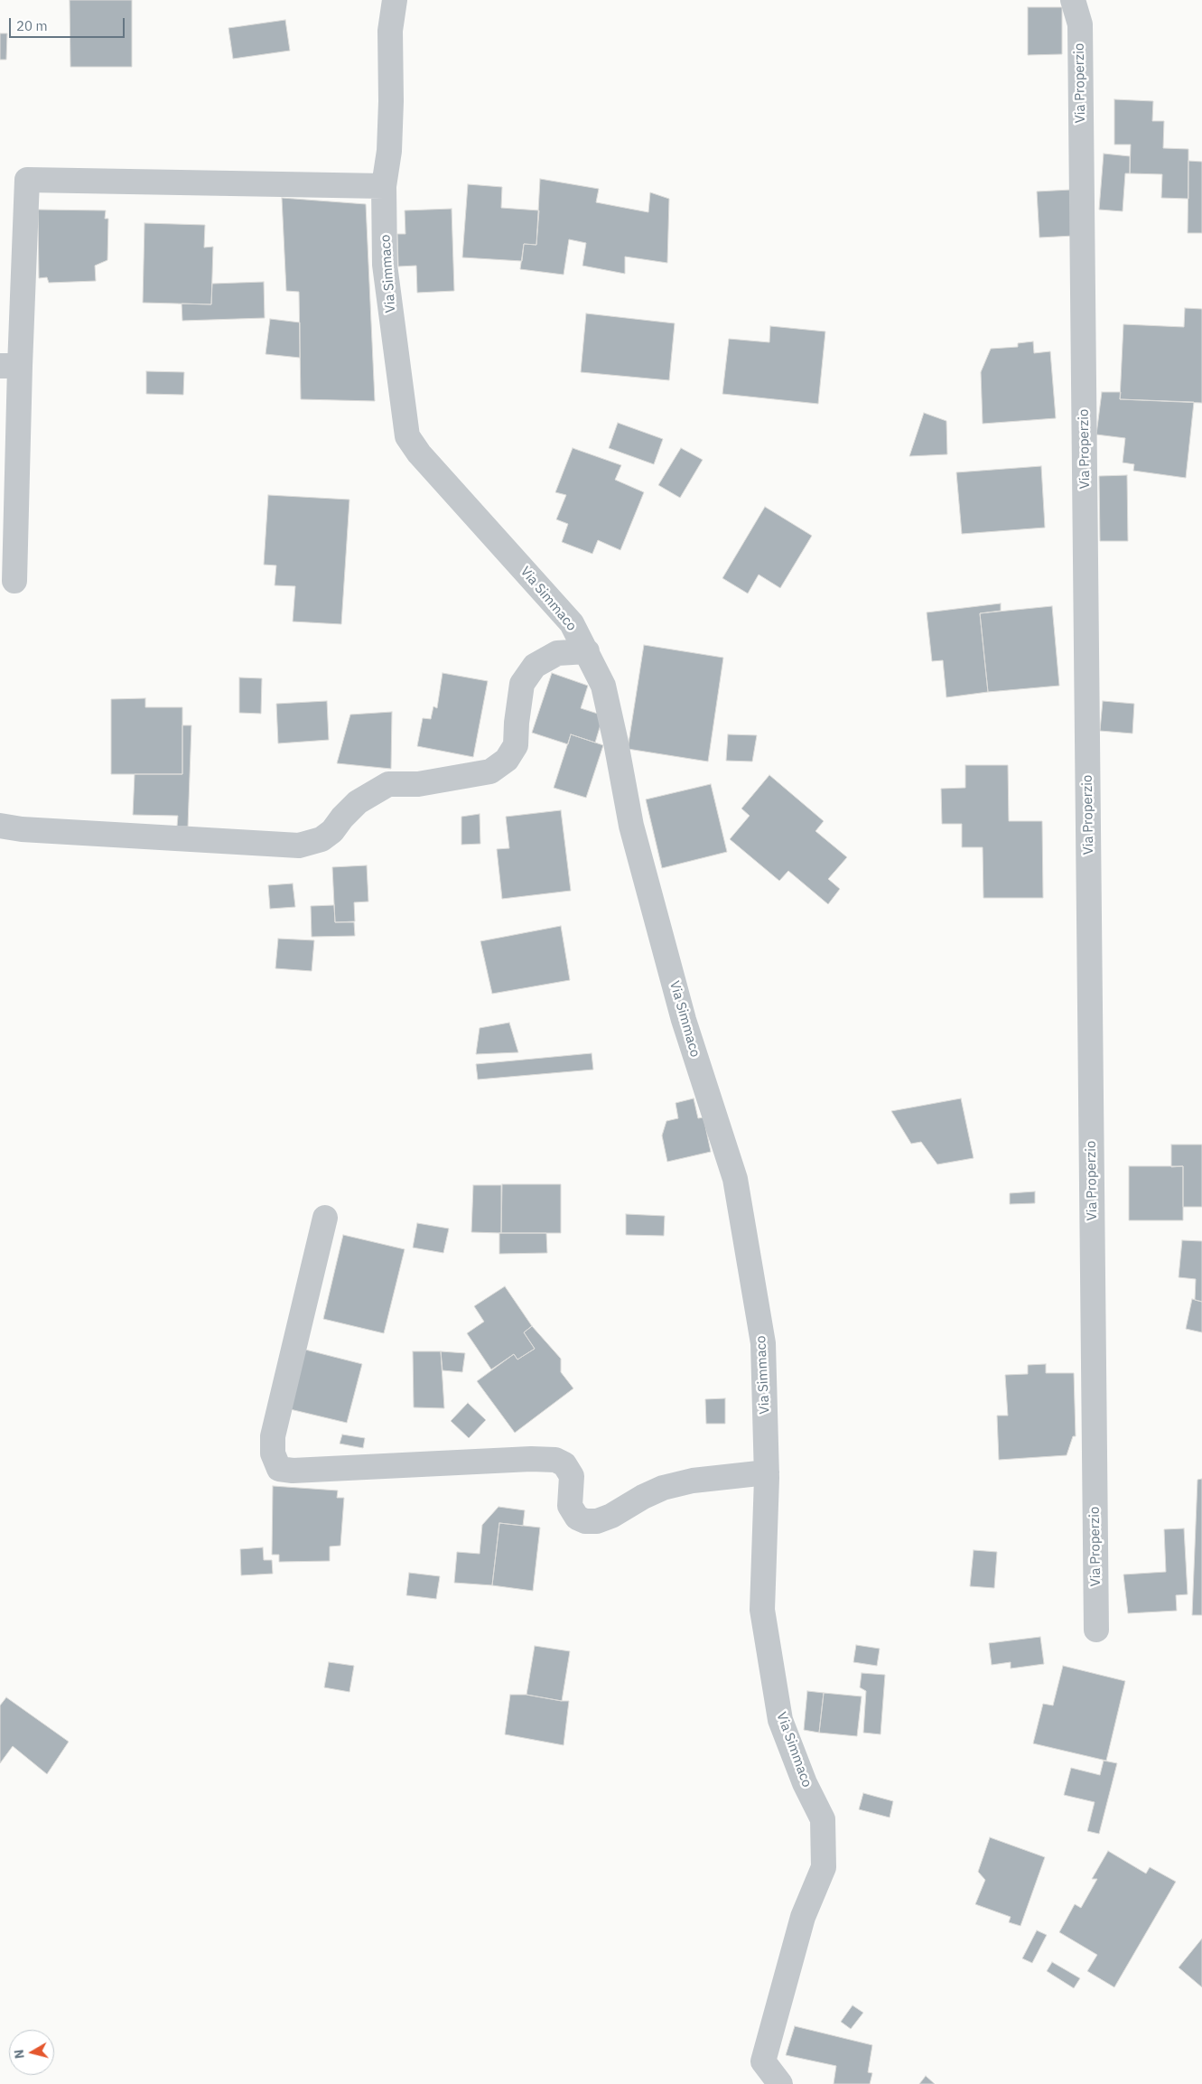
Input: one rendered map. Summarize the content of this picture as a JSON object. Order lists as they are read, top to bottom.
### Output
{
  "streets": {
    "street": ["Via Properzio", "Via Simmaco"]
  },
  "scale_bar": "20 m",
  "north": "left"
}
